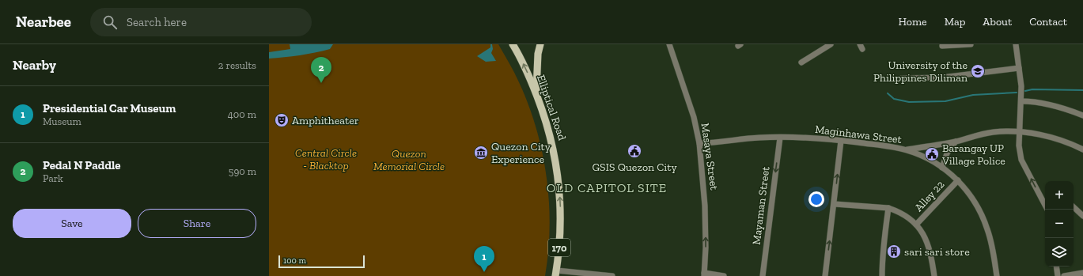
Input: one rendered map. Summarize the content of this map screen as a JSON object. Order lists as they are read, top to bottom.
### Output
{
  "streets": {
    "main road": ["Elliptical Road", "170"],
    "street": [
      "Maginhawa Street",
      "Masaya Street",
      "Alley 22",
      "Mayaman Street"
    ]
  },
  "crossings": [
    ["Elliptical Road", "170"],
    ["Maginhawa Street", "Masaya Street"],
    ["Maginhawa Street", "Alley 22"],
    ["Maginhawa Street", "Mayaman Street"]
  ],
  "one_way": ["Elliptical Road", "Masaya Street", "Mayaman Street"],
  "districts": ["OLD CAPITOL SITE"],
  "parks": ["Central Circle - Blacktop", "Quezon Memorial Circle"],
  "places": {
    "school or university": ["University of the Philippines Diliman"],
    "theatre": ["Amphitheater"],
    "public building": ["GSIS Quezon City", "Barangay UP Village Police"],
    "museum": ["Quezon City Experience"],
    "building": ["sari sari store"]
  },
  "scale_bar": "100 m",
  "page": {
    "header": "Nearbee",
    "search": "Search here",
    "nav": [
      "Home",
      "Map",
      "About",
      "Contact"
    ],
    "heading": ["Nearby", "2 results"],
    "pins": ["2", "1"],
    "list": [
      {
        "mark": "1",
        "name": "Presidential Car Museum",
        "note": "Museum",
        "value": "400 m"
      },
      {
        "mark": "2",
        "name": "Pedal N Paddle",
        "note": "Park",
        "value": "590 m"
      }
    ],
    "map_buttons": ["+", "−"],
    "buttons": ["Save", "Share"],
    "scale": "100 m"
  }
}
